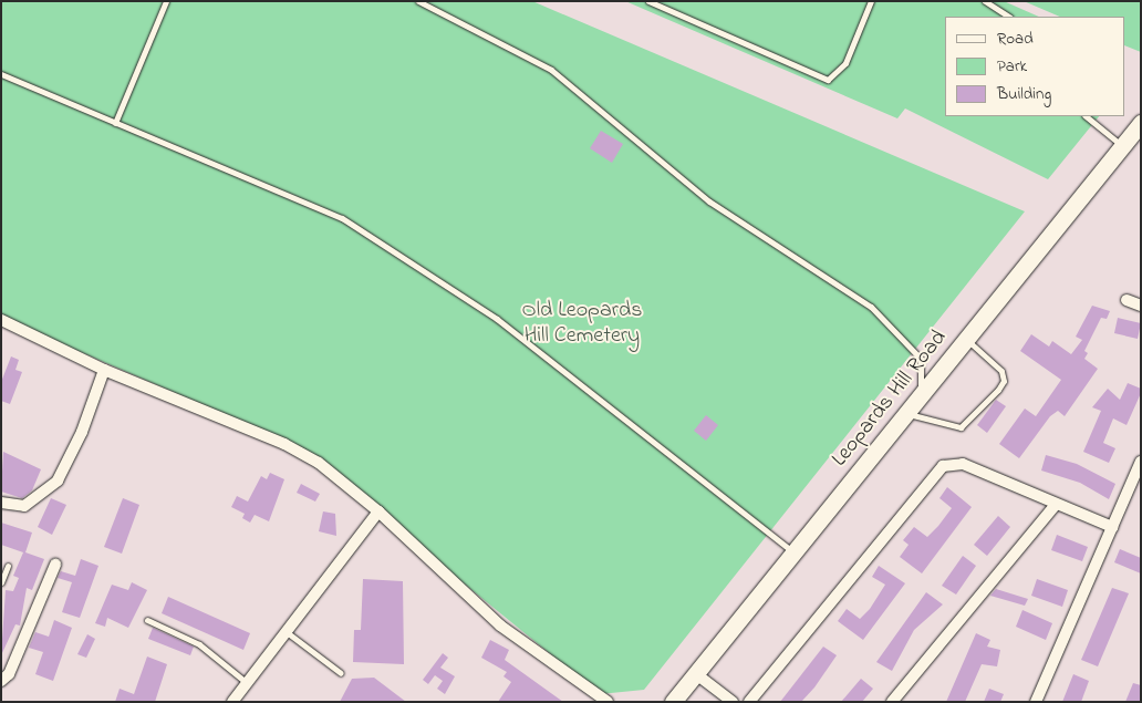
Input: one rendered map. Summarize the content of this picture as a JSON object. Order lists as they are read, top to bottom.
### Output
{
  "streets": {
    "main road": ["Leopards Hill Road"]
  },
  "parks": ["Old Leopards Hill Cemetery"],
  "legend": ["Road", "Park", "Building"]
}
